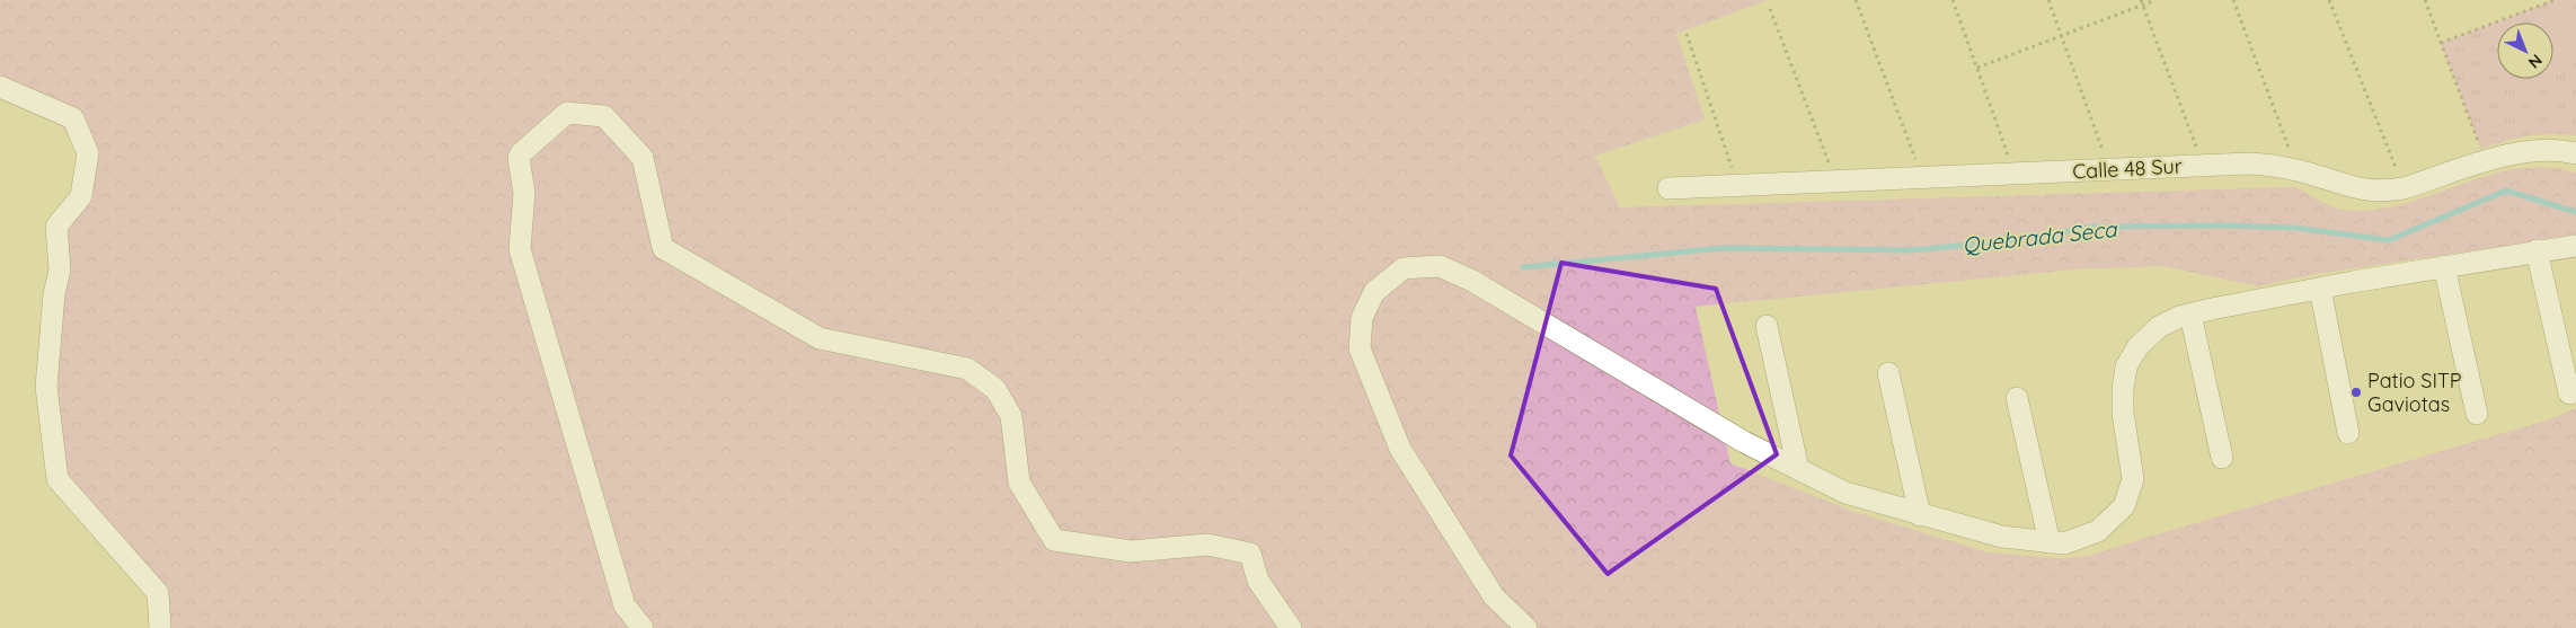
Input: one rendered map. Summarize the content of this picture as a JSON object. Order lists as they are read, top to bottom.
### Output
{
  "streets": {
    "street": ["Calle 48 Sur"]
  },
  "water": ["Quebrada Seca"],
  "places": ["Patio SITP Gaviotas"],
  "north": "bottom right"
}
